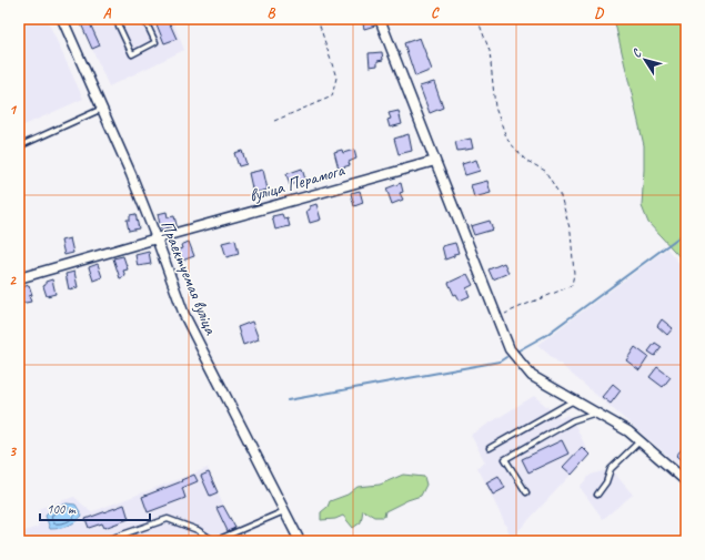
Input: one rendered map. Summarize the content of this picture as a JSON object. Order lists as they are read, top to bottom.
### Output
{
  "streets": {
    "street": ["вуліца Перамога", "Праектуемая вуліца"]
  },
  "crossings": [
    ["вуліца Перамога", "Праектуемая вуліца"]
  ],
  "scale_bar": "100 m",
  "north": "top left",
  "grid": {
    "columns": [
      "A",
      "B",
      "C",
      "D"
    ],
    "rows": ["1", "2", "3"]
  }
}
